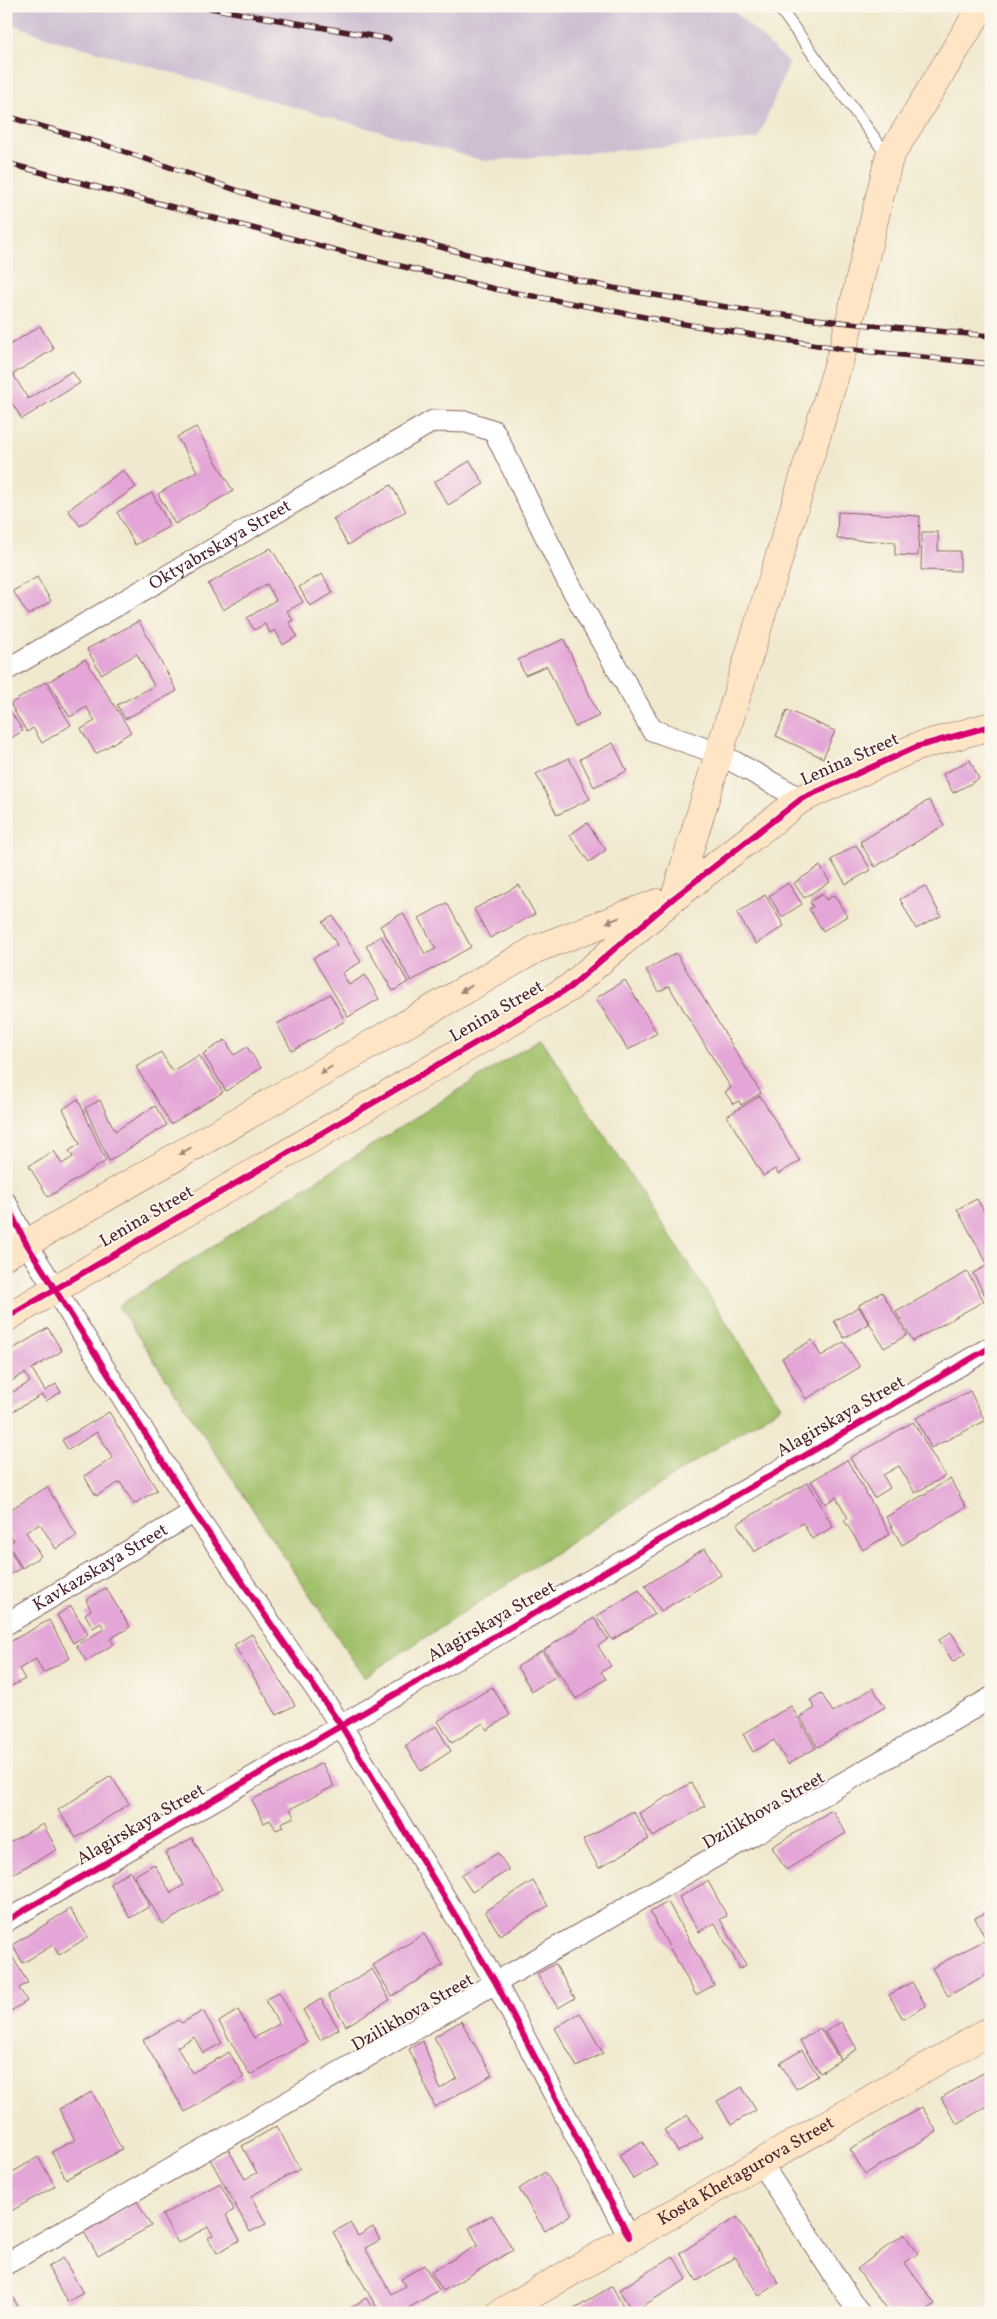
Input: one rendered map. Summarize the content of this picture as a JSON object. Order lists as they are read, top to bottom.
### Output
{
  "streets": {
    "street": [
      "Oktyabrskaya Street",
      "Lenina Street",
      "Alagirskaya Street",
      "Kavkazskaya Street",
      "Dzilikhova Street",
      "Kosta Khetagurova Street"
    ]
  }
}
